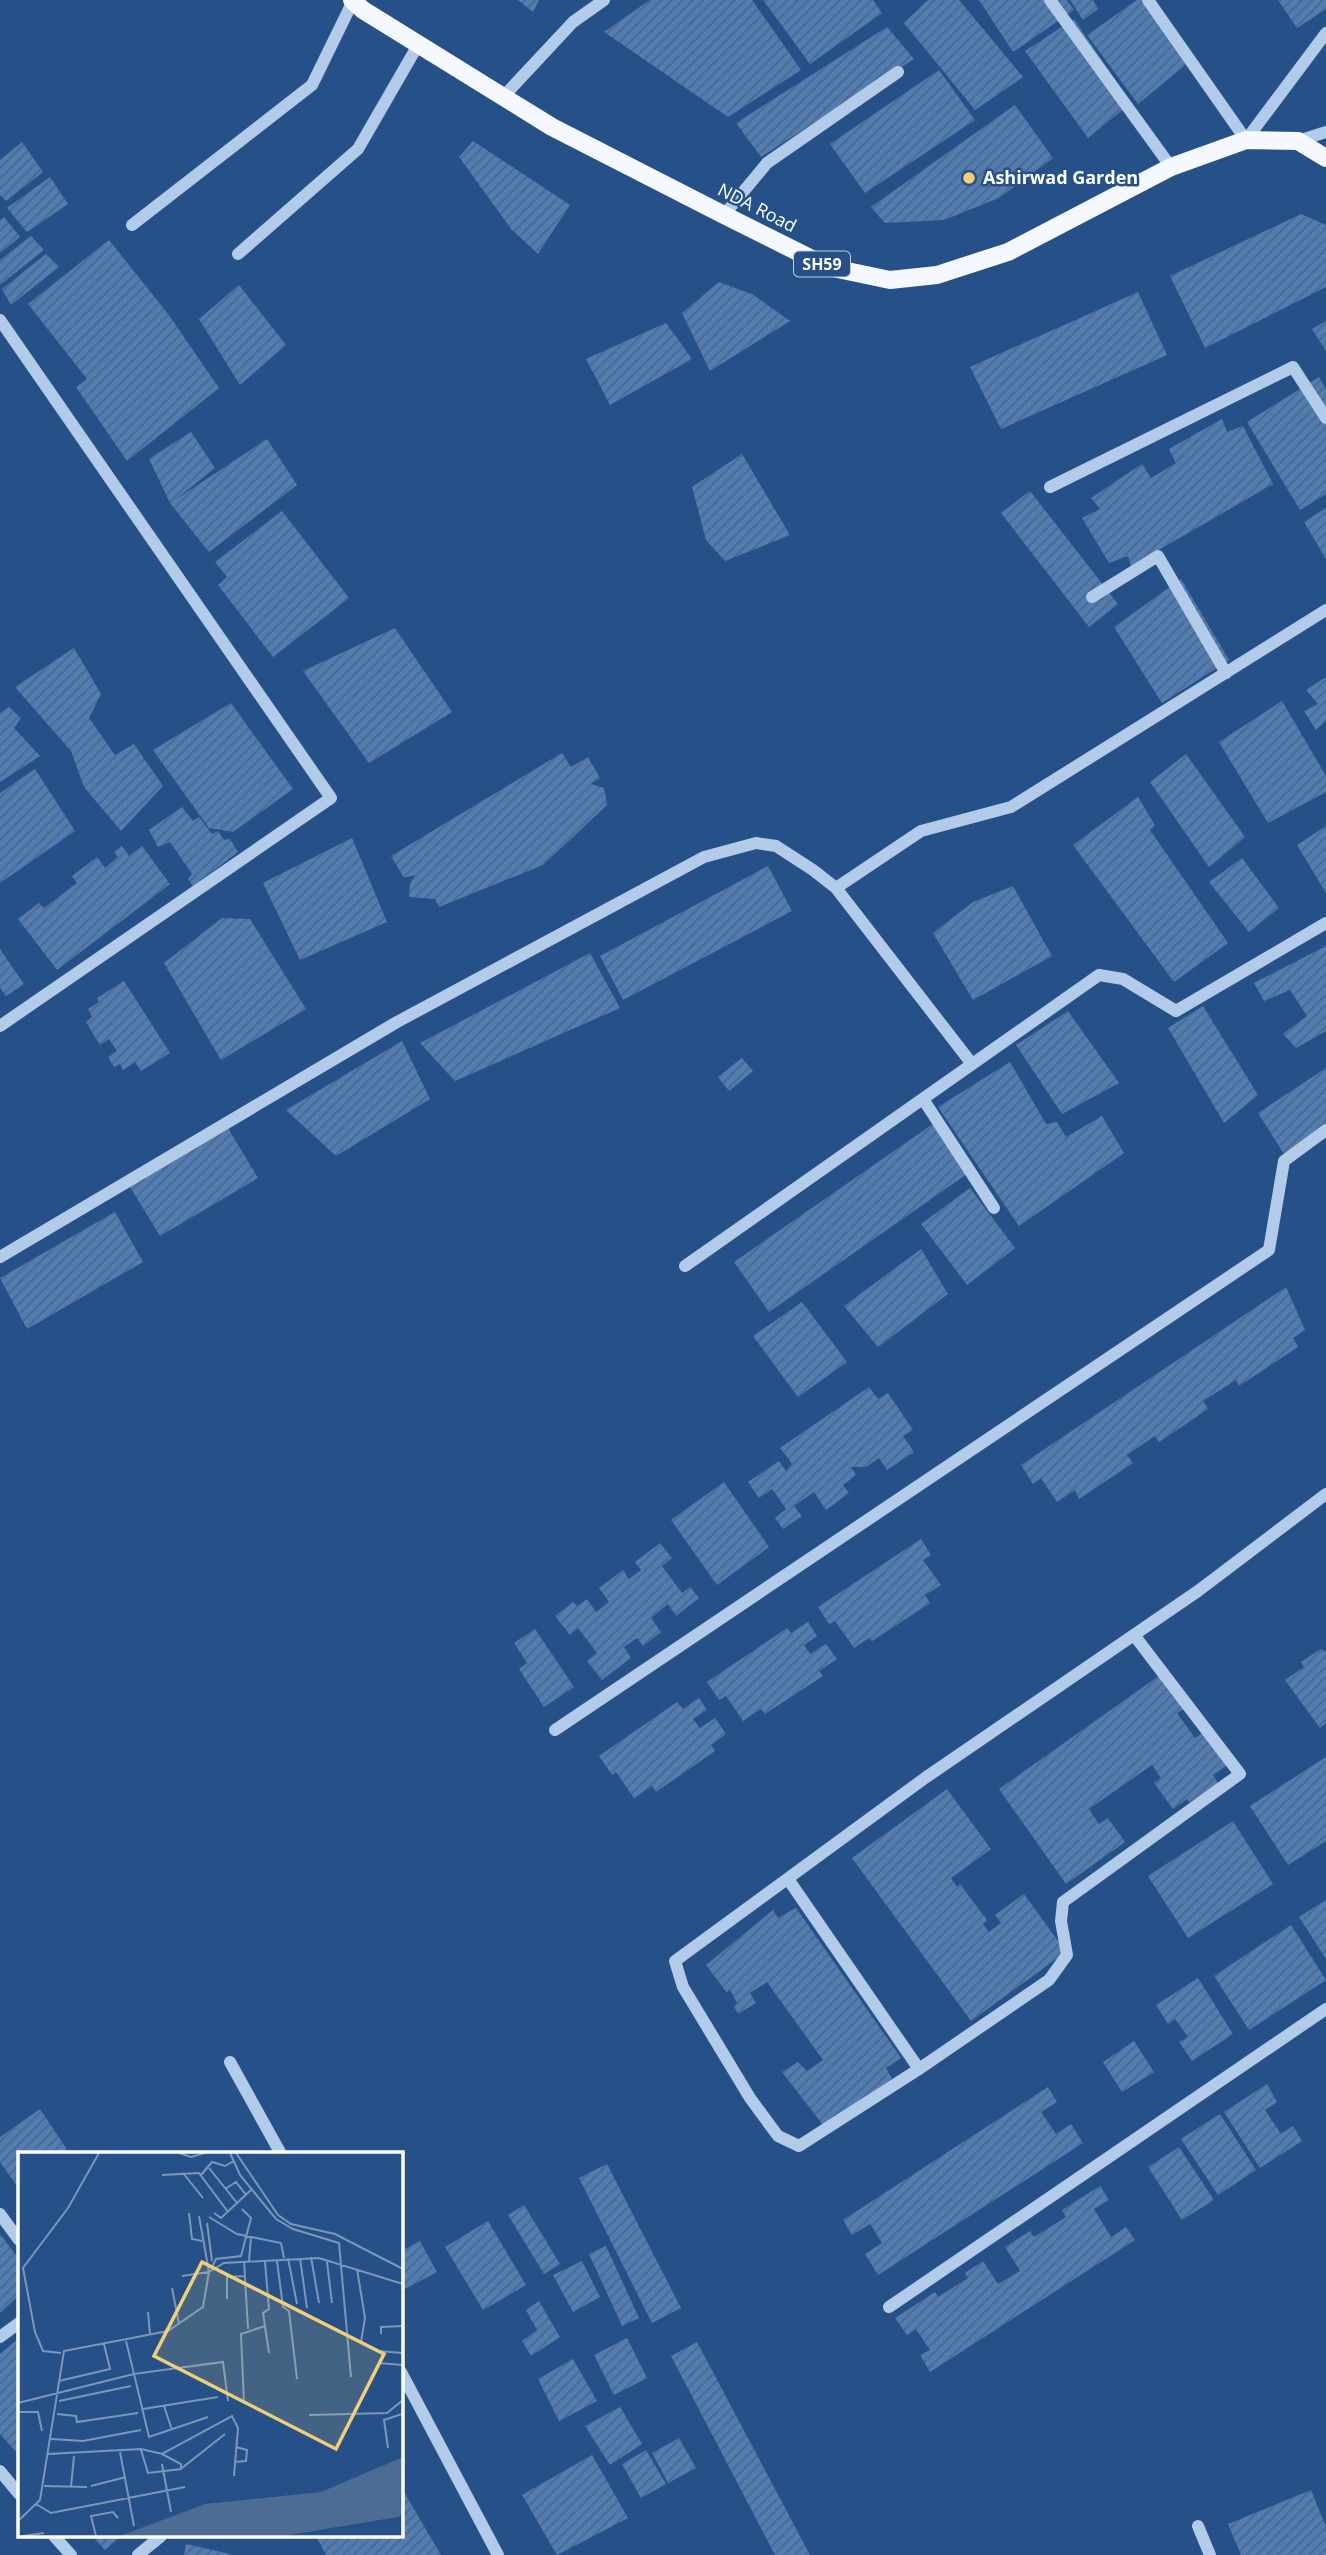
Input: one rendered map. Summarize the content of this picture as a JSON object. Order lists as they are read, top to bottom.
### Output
{
  "streets": {
    "main road": ["NDA Road", "SH59"]
  },
  "places": ["Ashirwad Garden"]
}
